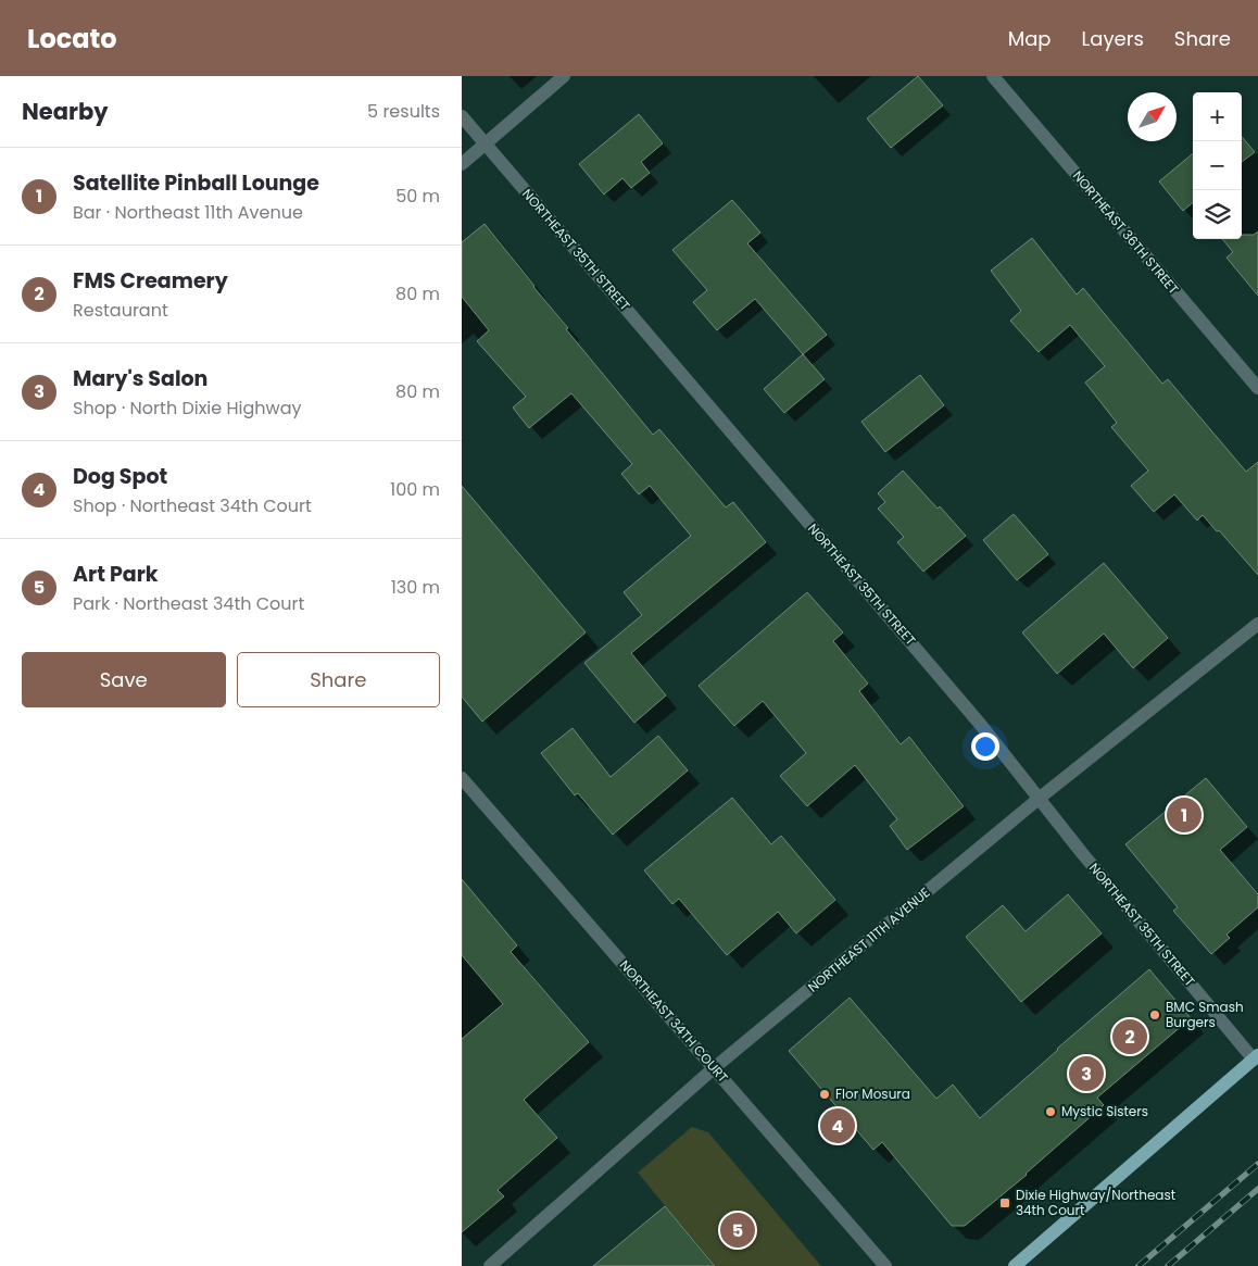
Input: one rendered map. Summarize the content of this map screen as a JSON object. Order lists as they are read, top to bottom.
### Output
{
  "streets": {
    "street": [
      "NORTHEAST 36TH STREET",
      "NORTHEAST 35TH STREET",
      "NORTHEAST 11TH AVENUE",
      "NORTHEAST 34TH COURT"
    ]
  },
  "crossings": [
    ["NORTHEAST 35TH STREET", "NORTHEAST 11TH AVENUE"],
    ["NORTHEAST 11TH AVENUE", "NORTHEAST 34TH COURT"]
  ],
  "places": {
    "other": ["BMC Smash Burgers", "Flor Mosura", "Mystic Sisters"],
    "transit": ["Dixie Highway/Northeast 34th Court"]
  },
  "north": "top right",
  "page": {
    "header": "Locato",
    "nav": ["Map", "Layers", "Share"],
    "heading": ["Nearby", "5 results"],
    "map_buttons": ["+", "−"],
    "list": [
      {
        "mark": "1",
        "name": "Satellite Pinball Lounge",
        "note": "Bar · Northeast 11th Avenue",
        "value": "50 m"
      },
      {
        "mark": "2",
        "name": "FMS Creamery",
        "note": "Restaurant",
        "value": "80 m"
      },
      {
        "mark": "3",
        "name": "Mary's Salon",
        "note": "Shop · North Dixie Highway",
        "value": "80 m"
      },
      {
        "mark": "4",
        "name": "Dog Spot",
        "note": "Shop · Northeast 34th Court",
        "value": "100 m"
      },
      {
        "mark": "5",
        "name": "Art Park",
        "note": "Park · Northeast 34th Court",
        "value": "130 m"
      }
    ],
    "buttons": ["Save", "Share"],
    "pins": [
      "1",
      "2",
      "3",
      "4",
      "5"
    ]
  }
}
